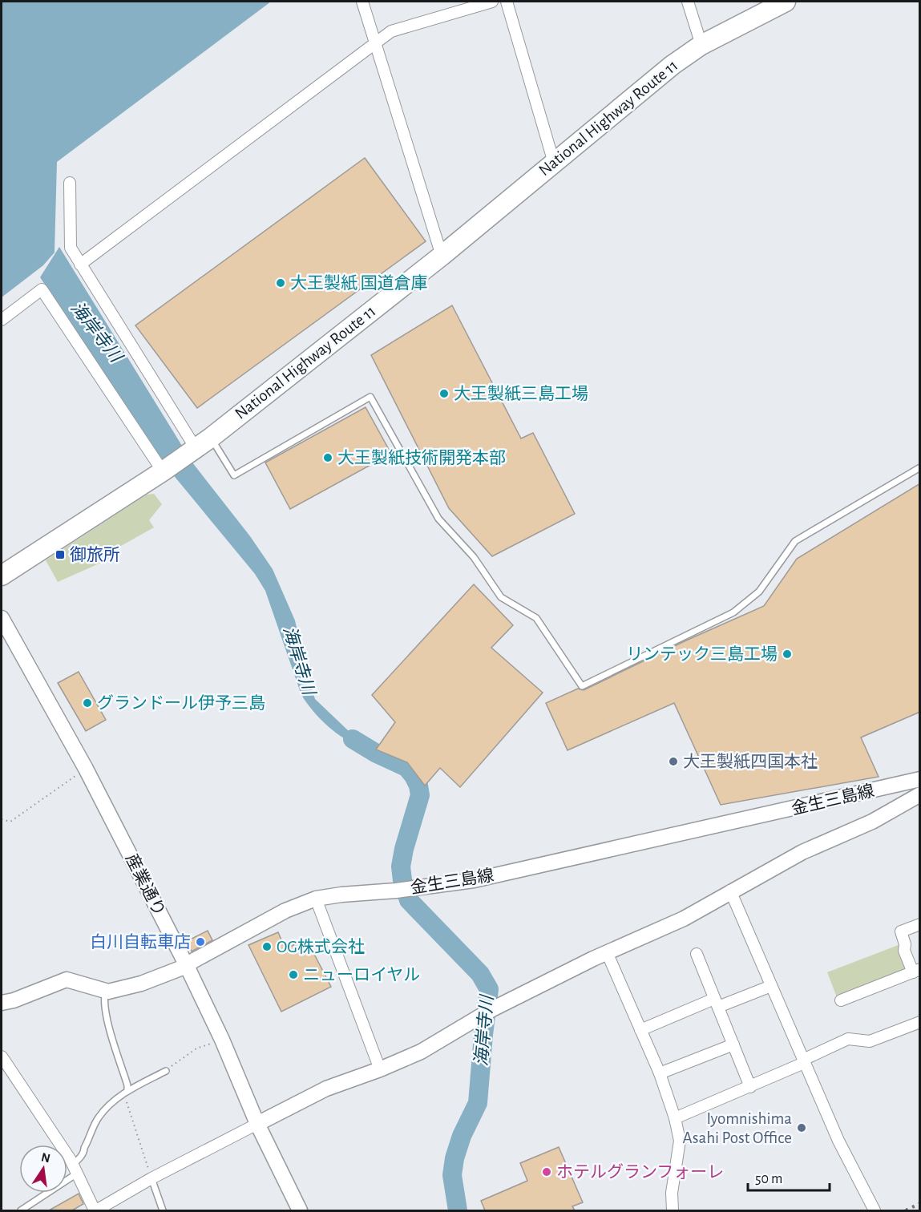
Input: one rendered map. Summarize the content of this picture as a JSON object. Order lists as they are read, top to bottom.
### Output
{
  "streets": {
    "highway": ["National Highway Route 11"],
    "street": ["金生三島線", "産業通り"]
  },
  "crossings": [
    ["金生三島線", "産業通り"]
  ],
  "water": ["海岸寺川"],
  "places": {
    "other": [
      "大王製紙 国道倉庫",
      "大王製紙三島工場",
      "大王製紙技術開発本部",
      "リンテック三島工場",
      "グランドール伊予三島",
      "大王製紙四国本社",
      "白川自転車店",
      "OG株式会社",
      "ニューロイヤル",
      "Iyomnishima Asahi Post Office",
      "ホテルグランフォーレ"
    ],
    "transit": ["御旅所"]
  },
  "scale_bar": "50 m",
  "north": "top"
}
